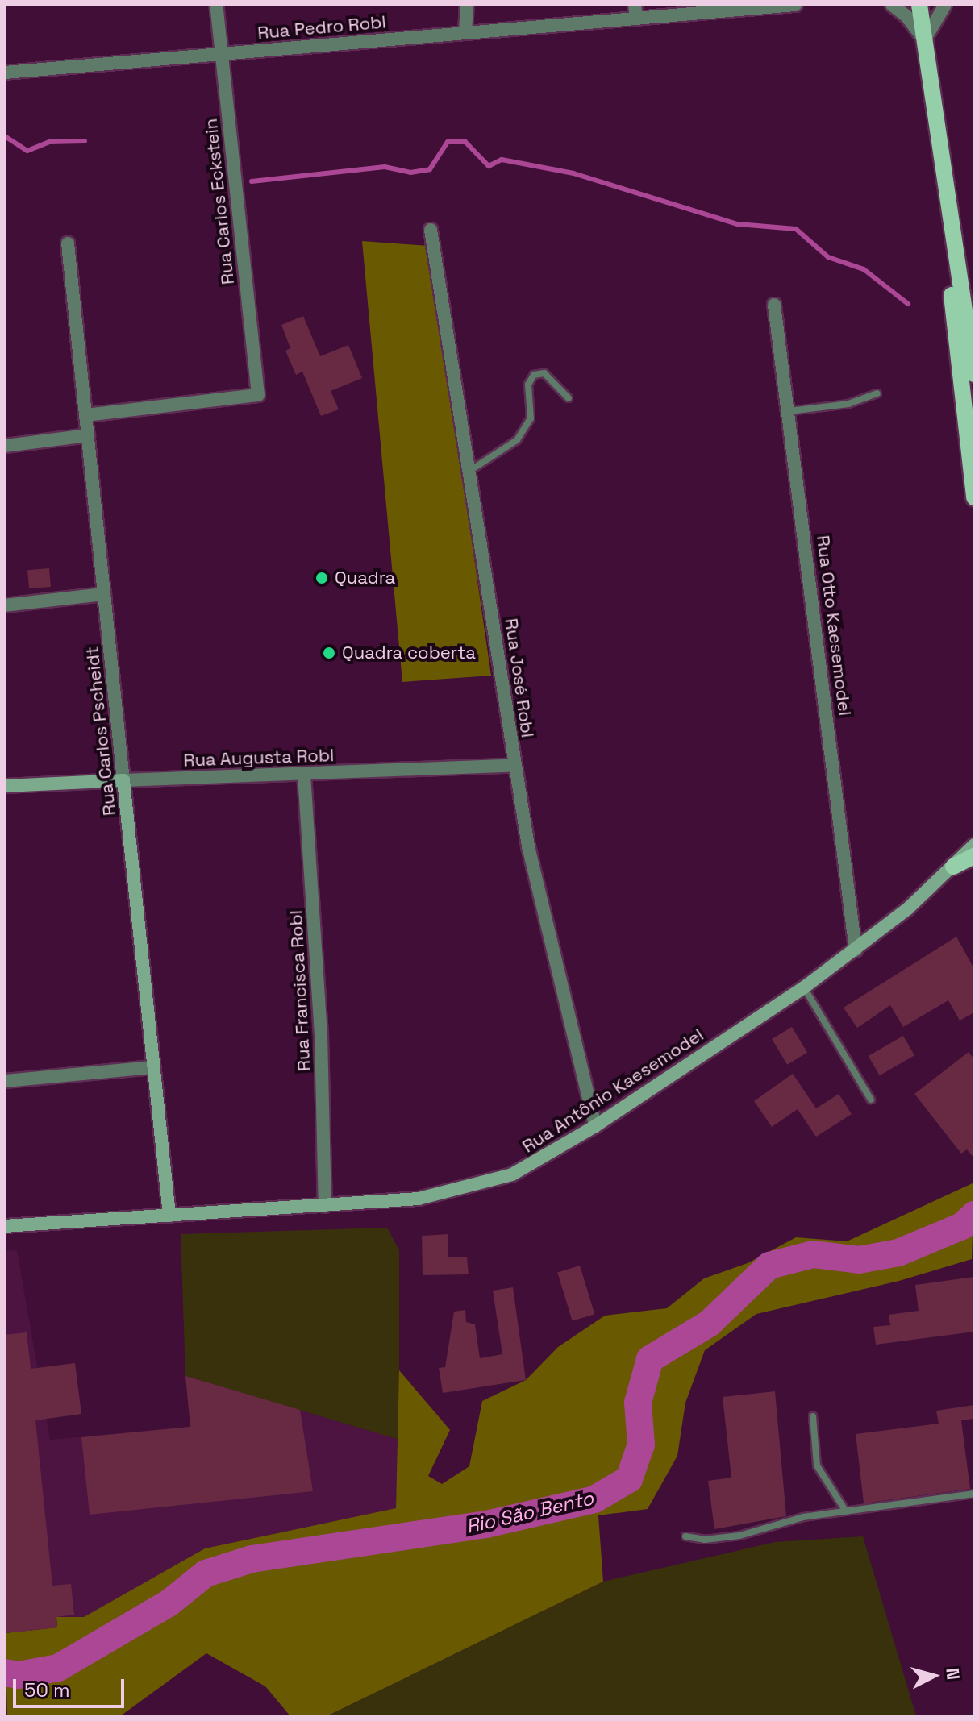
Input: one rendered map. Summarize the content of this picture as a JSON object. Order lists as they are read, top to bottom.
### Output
{
  "streets": {
    "main road": ["Rua Carlos Pscheidt", "Rua Augusta Robl", "Rua Antônio Kaesemodel"],
    "street": [
      "Rua Pedro Robl",
      "Rua Carlos Eckstein",
      "Rua Otto Kaesemodel",
      "Rua José Robl",
      "Rua Francisca Robl"
    ]
  },
  "crossings": [
    ["Rua Pedro Robl", "Rua Carlos Eckstein"],
    ["Rua Carlos Eckstein", "Rua Carlos Pscheidt"],
    ["Rua Otto Kaesemodel", "Rua Antônio Kaesemodel"],
    ["Rua José Robl", "Rua Augusta Robl"],
    ["Rua José Robl", "Rua Antônio Kaesemodel"],
    ["Rua Carlos Pscheidt", "Rua Augusta Robl"],
    ["Rua Carlos Pscheidt", "Rua Antônio Kaesemodel"],
    ["Rua Augusta Robl", "Rua Francisca Robl"],
    ["Rua Francisca Robl", "Rua Antônio Kaesemodel"]
  ],
  "water": ["Rio São Bento"],
  "places": ["Quadra", "Quadra coberta"],
  "scale_bar": "50 m",
  "north": "right"
}
